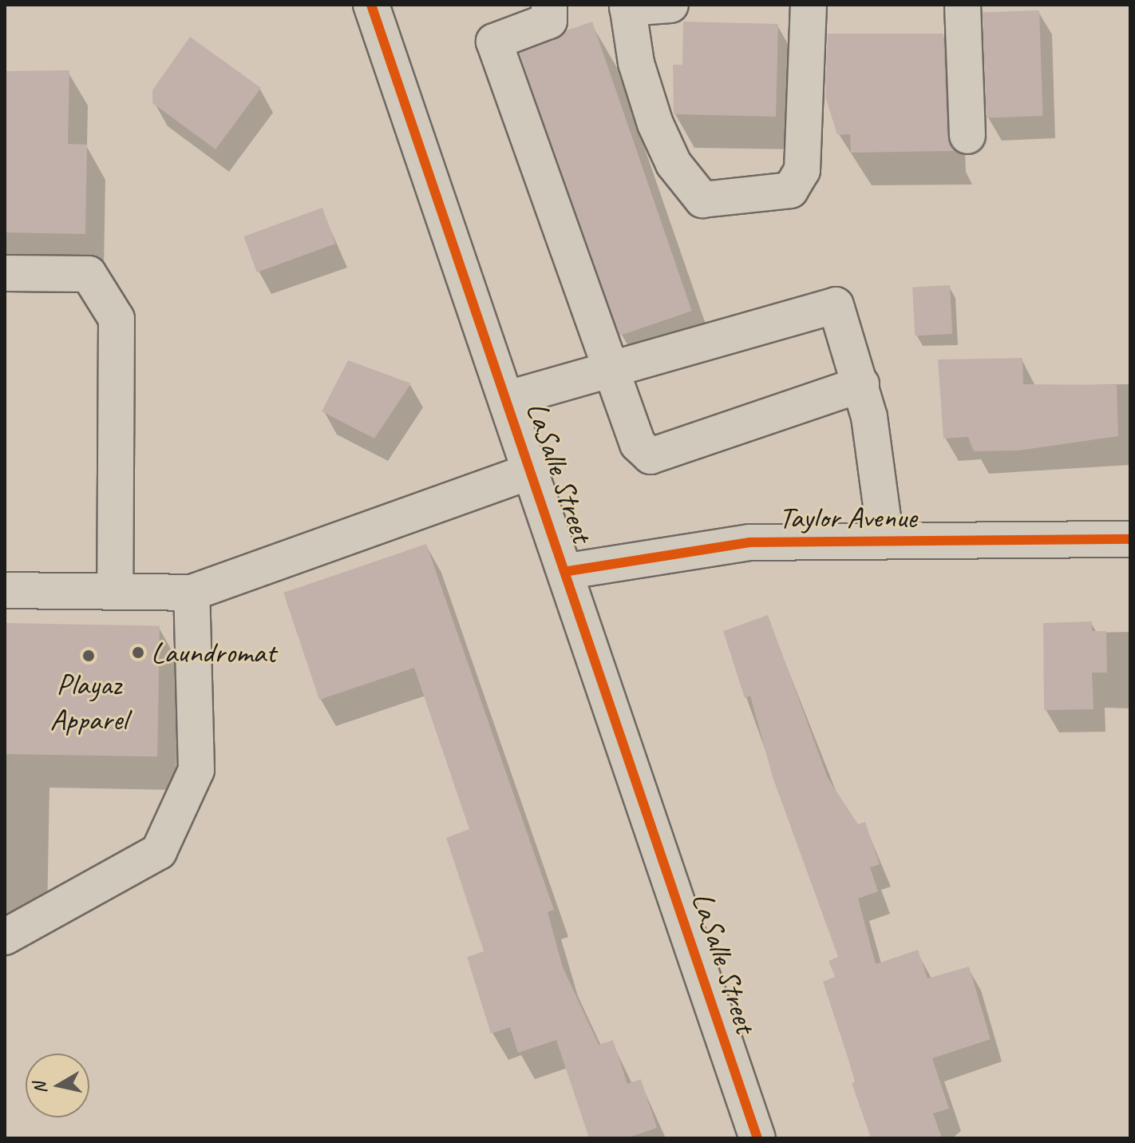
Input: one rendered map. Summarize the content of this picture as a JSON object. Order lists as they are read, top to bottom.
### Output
{
  "streets": {
    "street": ["LaSalle Street", "Taylor Avenue"]
  },
  "crossings": [
    ["LaSalle Street", "Taylor Avenue"]
  ],
  "places": ["Laundromat", "Playaz Apparel"],
  "north": "left"
}
